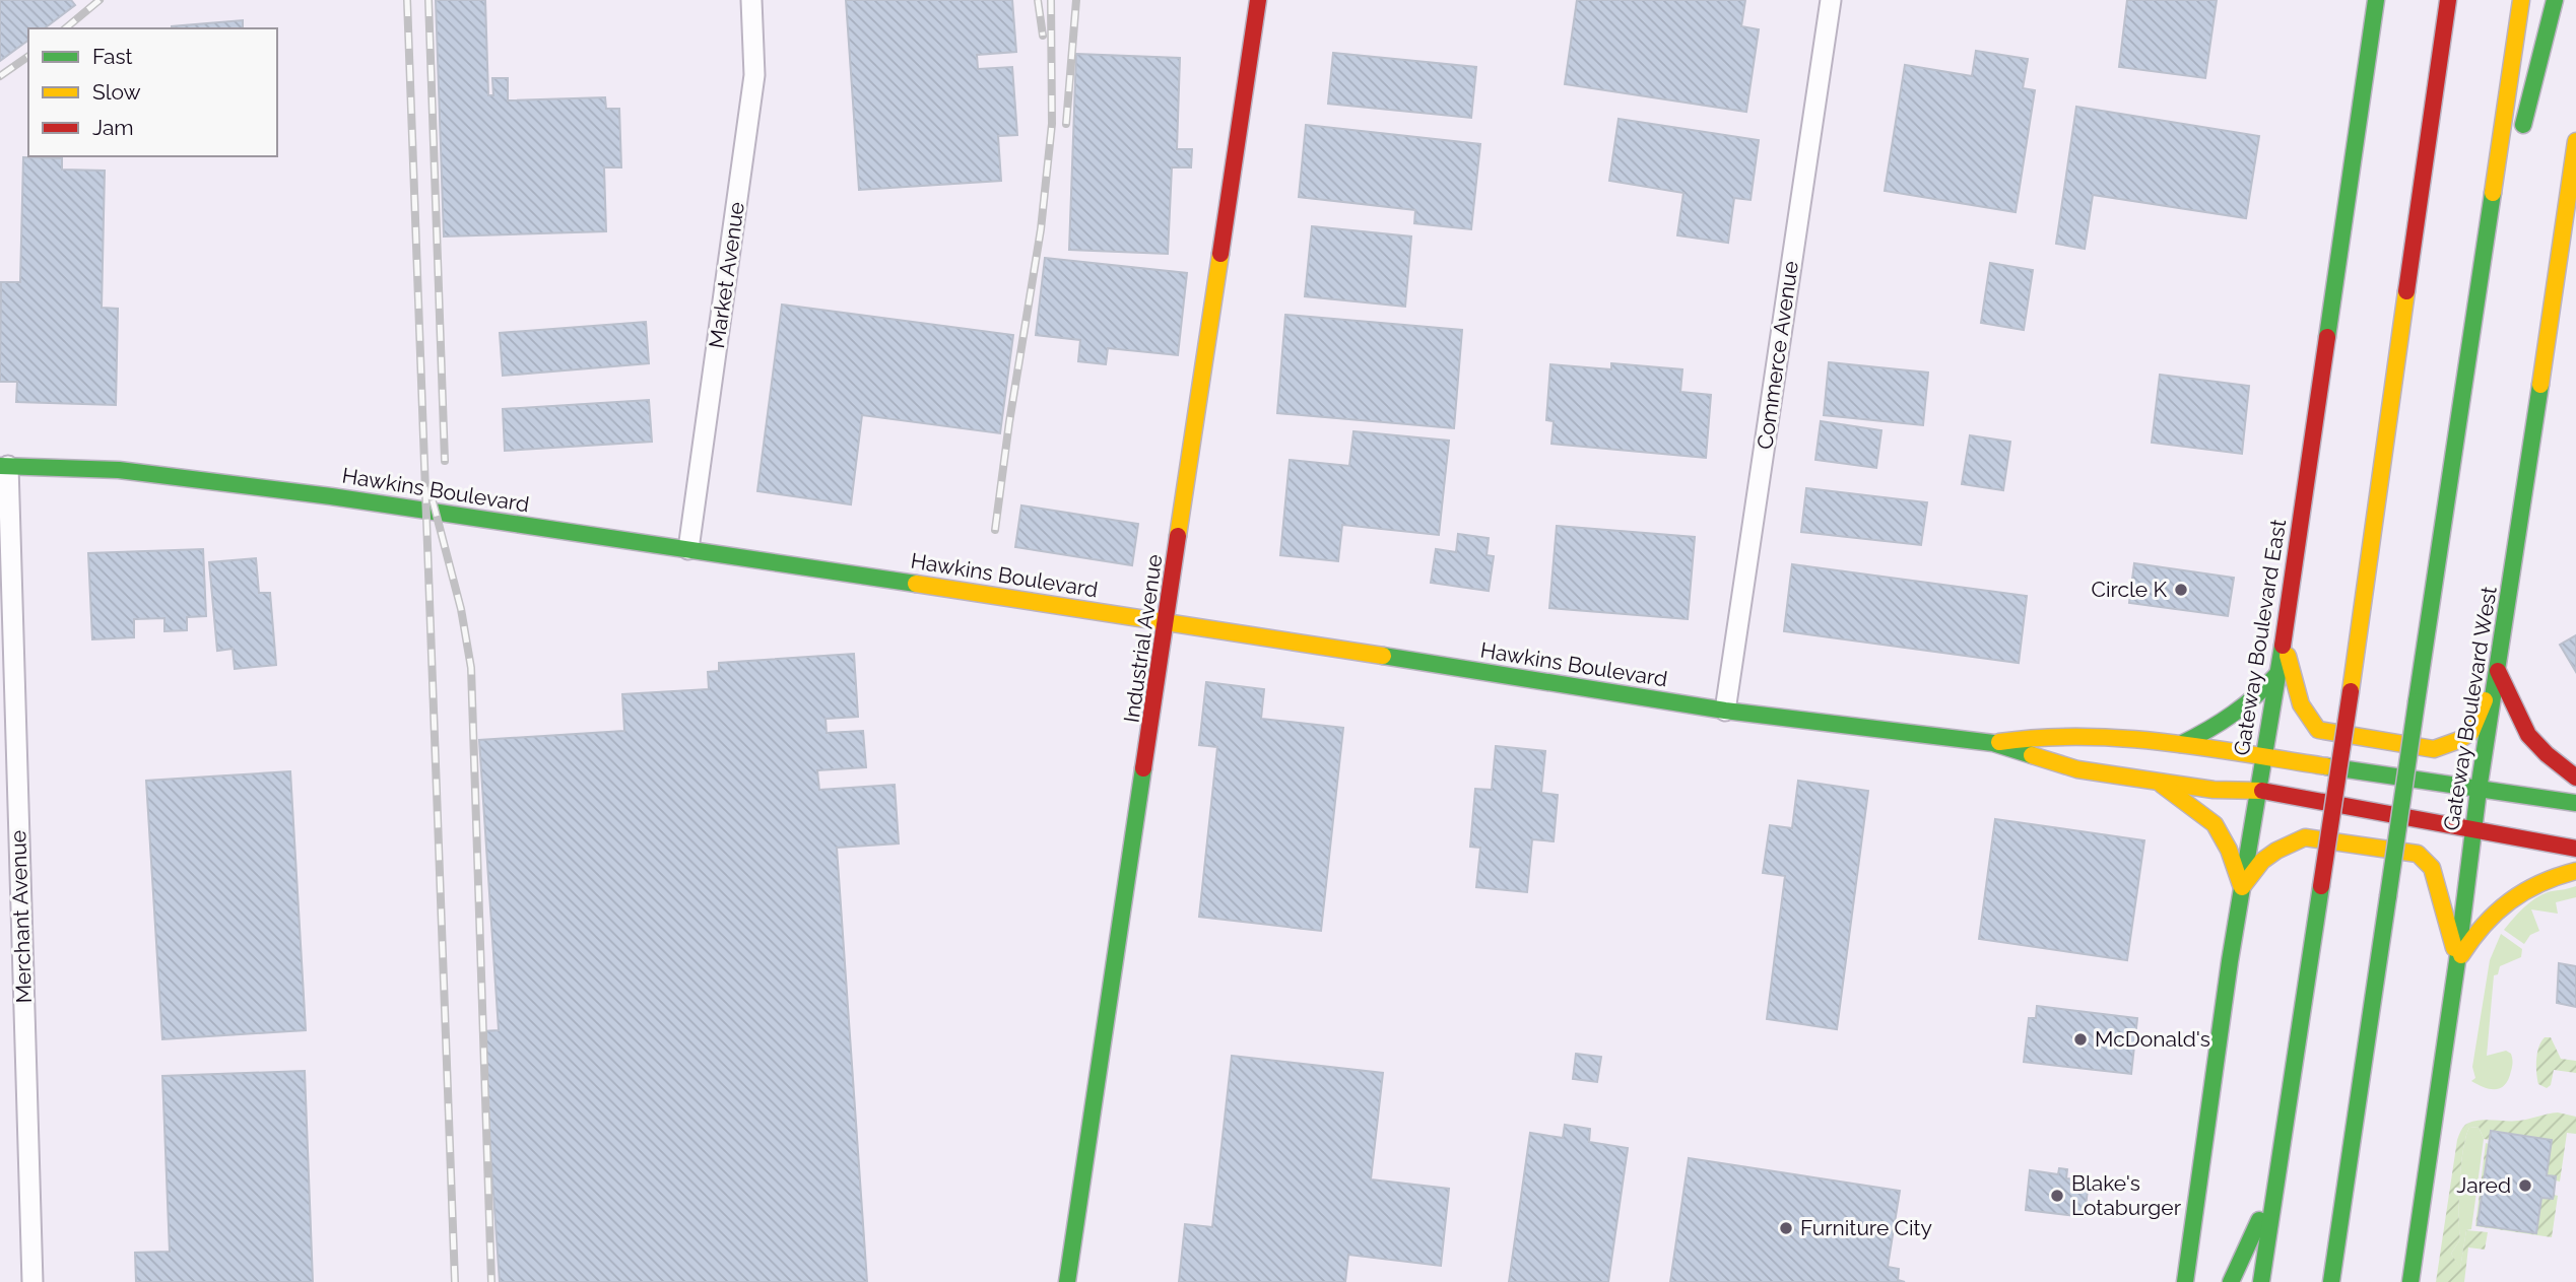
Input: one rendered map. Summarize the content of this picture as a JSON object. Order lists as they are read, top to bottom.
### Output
{
  "streets": {
    "main road": [
      "Hawkins Boulevard",
      "Gateway Boulevard East",
      "Industrial Avenue",
      "Gateway Boulevard West"
    ],
    "street": ["Market Avenue", "Commerce Avenue", "Merchant Avenue"]
  },
  "crossings": [
    ["Market Avenue", "Hawkins Boulevard"],
    ["Commerce Avenue", "Hawkins Boulevard"],
    ["Hawkins Boulevard", "Gateway Boulevard East"],
    ["Hawkins Boulevard", "Industrial Avenue"],
    ["Hawkins Boulevard", "Gateway Boulevard West"],
    ["Hawkins Boulevard", "Merchant Avenue"]
  ],
  "places": [
    "Circle K",
    "McDonald's",
    "Jared",
    "Blake's Lotaburger",
    "Furniture City"
  ],
  "legend": ["Fast", "Slow", "Jam"]
}
